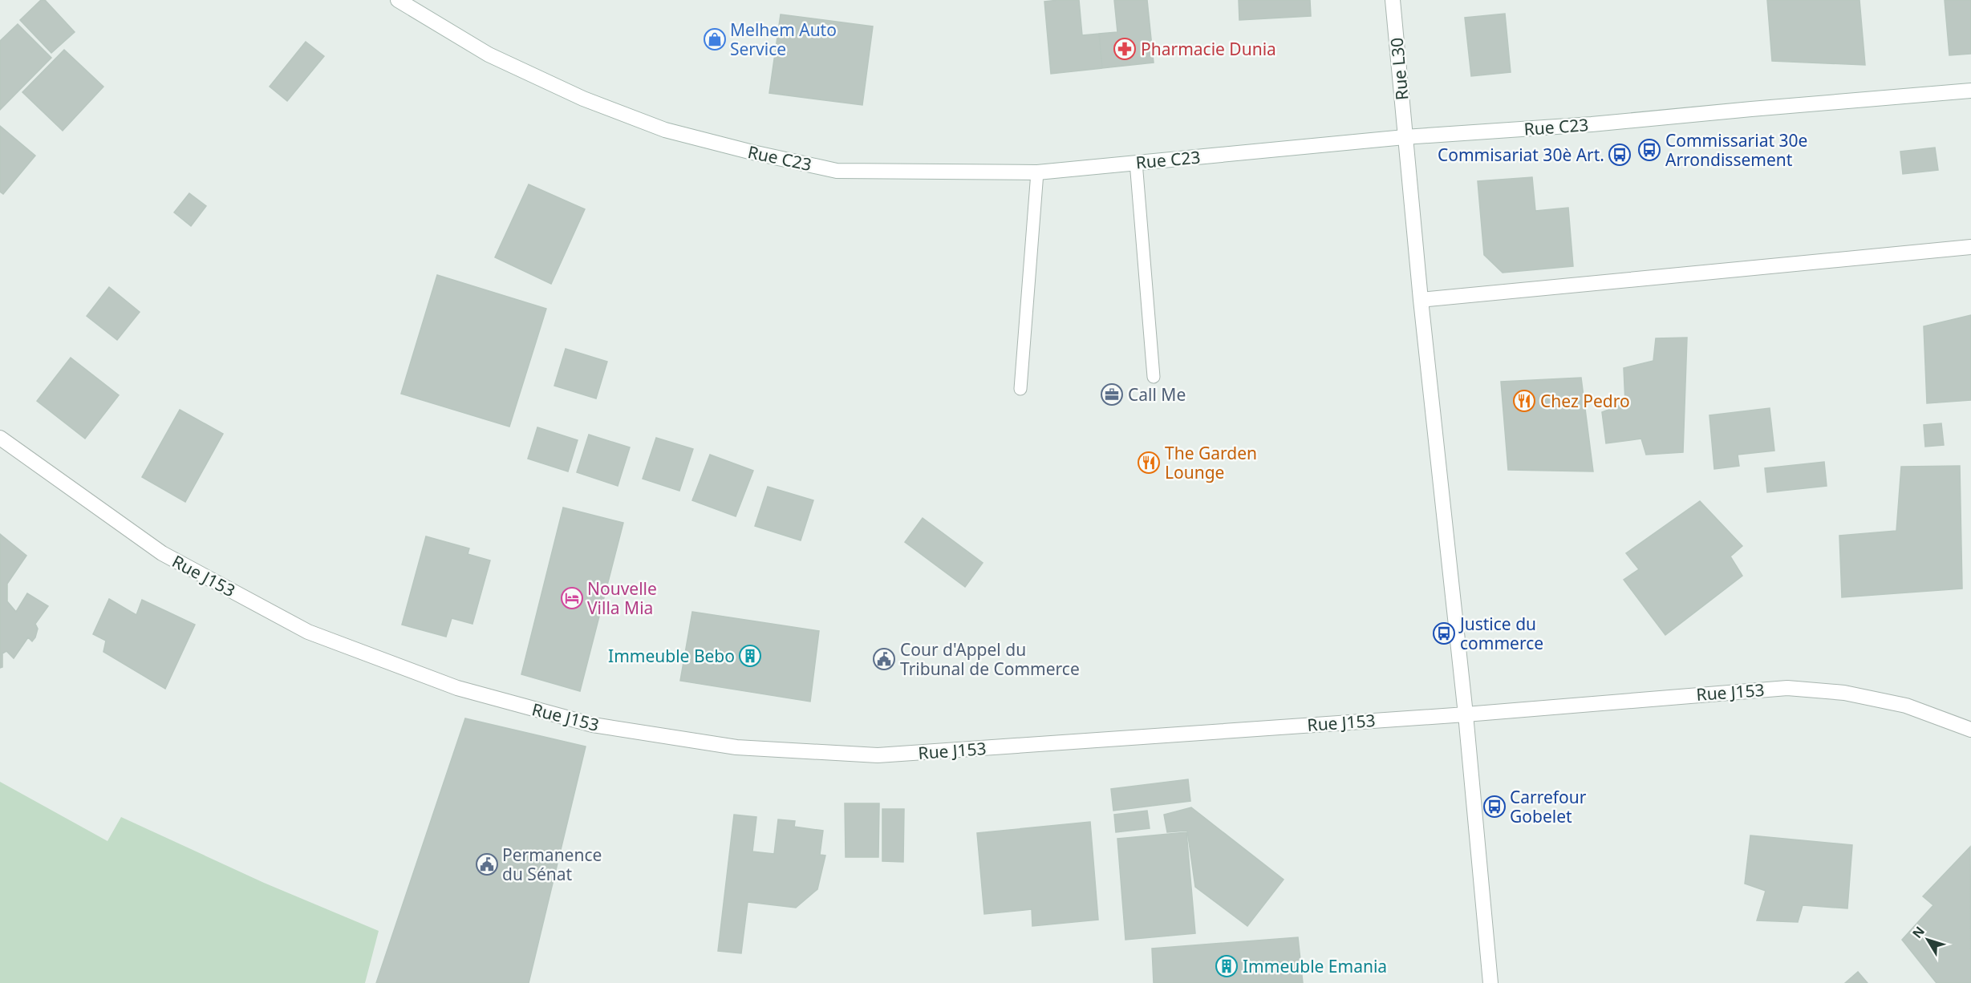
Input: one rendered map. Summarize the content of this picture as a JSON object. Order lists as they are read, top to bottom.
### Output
{
  "streets": {
    "street": ["Rue L30", "Rue C23", "Rue J153"]
  },
  "crossings": [
    ["Rue L30", "Rue C23"],
    ["Rue L30", "Rue J153"]
  ],
  "places": {
    "shop": ["Melhem Auto Service"],
    "pharmacy": ["Pharmacie Dunia"],
    "bus stop": [
      "Commissariat 30e Arrondissement",
      "Commisariat 30è Art.",
      "Justice du commerce",
      "Carrefour Gobelet"
    ],
    "office": ["Call Me"],
    "restaurant": ["Chez Pedro", "The Garden Lounge"],
    "hotel": ["Nouvelle Villa Mia"],
    "building": ["Immeuble Bebo", "Immeuble Emania"],
    "public building": ["Cour d'Appel du Tribunal de Commerce", "Permanence du Sénat"]
  },
  "north": "top left"
}
